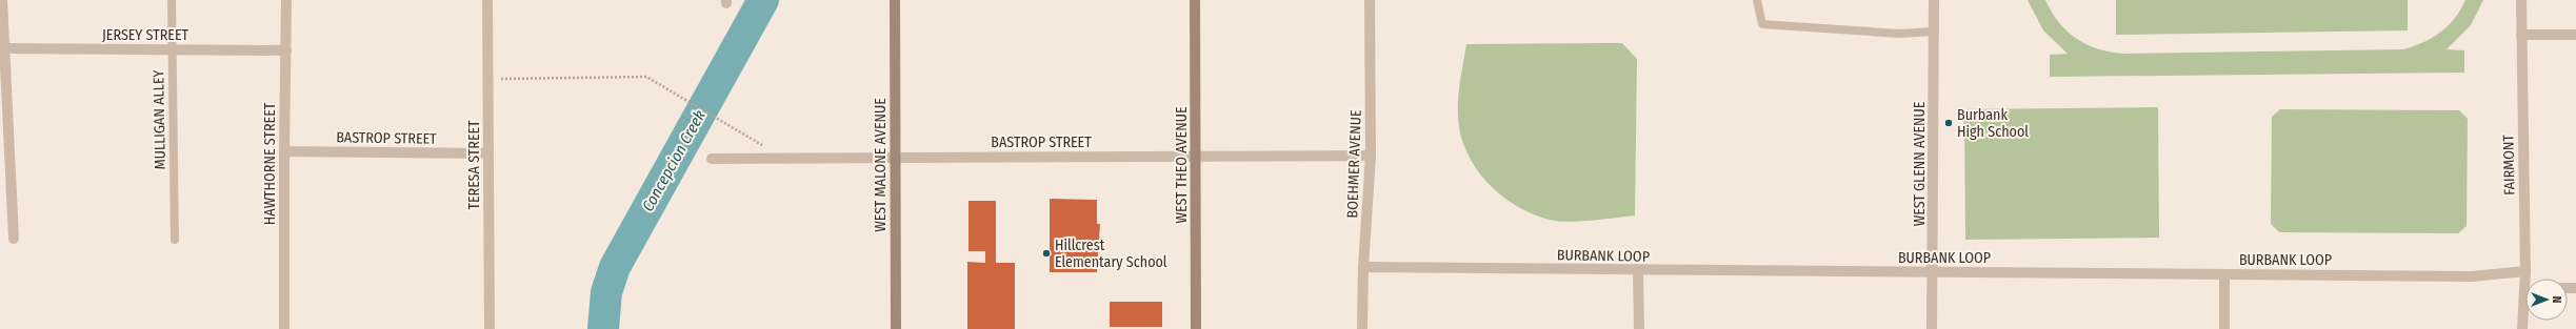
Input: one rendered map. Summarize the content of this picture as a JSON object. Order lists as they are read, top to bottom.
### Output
{
  "streets": {
    "street": [
      "JERSEY STREET",
      "BASTROP STREET",
      "HAWTHORNE STREET",
      "BOEHMER AVENUE",
      "WEST GLENN AVENUE",
      "TERESA STREET",
      "WEST MALONE AVENUE",
      "WEST THEO AVENUE",
      "FAIRMONT",
      "BURBANK LOOP"
    ],
    "lane": ["MULLIGAN ALLEY"]
  },
  "crossings": [
    ["JERSEY STREET", "MULLIGAN ALLEY"],
    ["JERSEY STREET", "HAWTHORNE STREET"],
    ["BASTROP STREET", "HAWTHORNE STREET"],
    ["BASTROP STREET", "BOEHMER AVENUE"],
    ["BASTROP STREET", "TERESA STREET"],
    ["BASTROP STREET", "WEST MALONE AVENUE"],
    ["BASTROP STREET", "WEST THEO AVENUE"],
    ["BOEHMER AVENUE", "BURBANK LOOP"],
    ["WEST GLENN AVENUE", "BURBANK LOOP"],
    ["FAIRMONT", "BURBANK LOOP"]
  ],
  "water": ["Concepcion Creek"],
  "places": ["Burbank High School", "Hillcrest Elementary School"],
  "north": "right"
}
